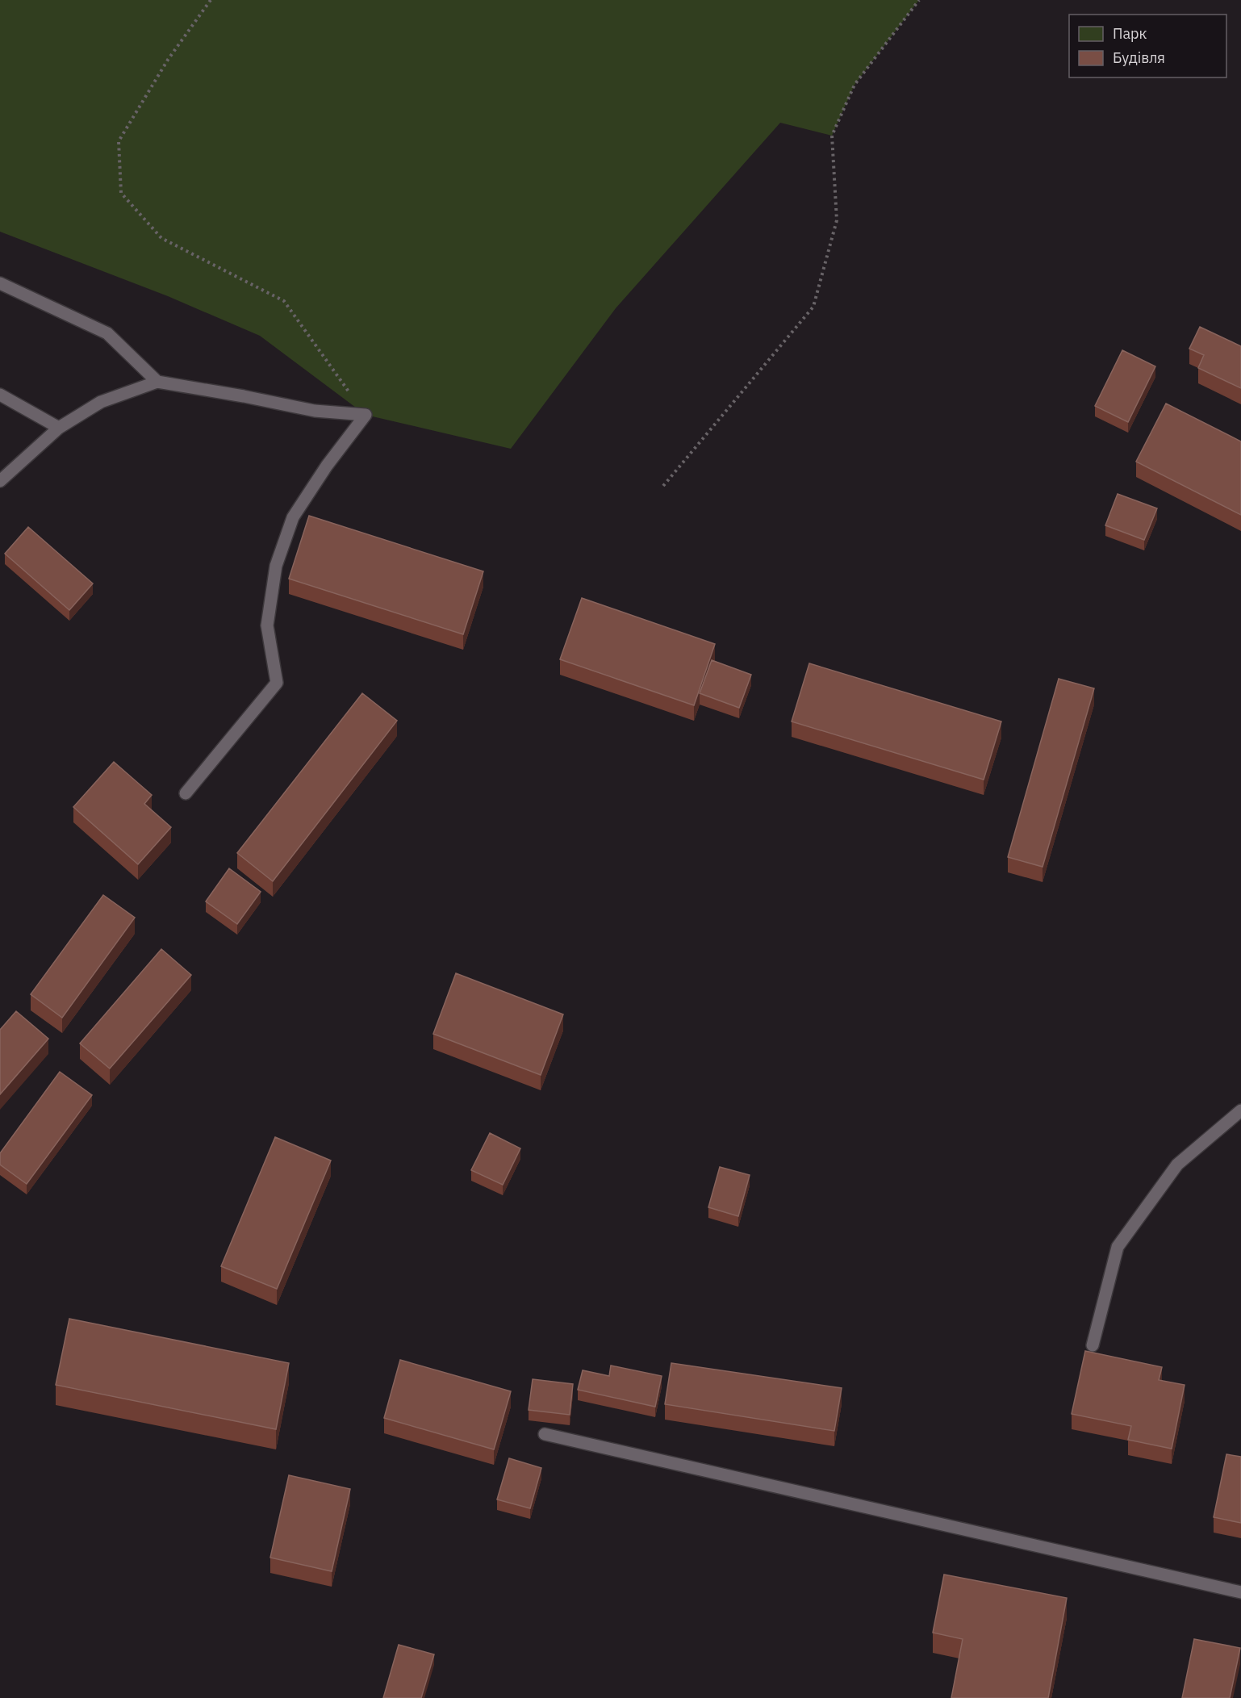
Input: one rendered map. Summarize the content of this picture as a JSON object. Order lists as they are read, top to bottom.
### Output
{
  "legend": ["Парк", "Будівля"]
}
